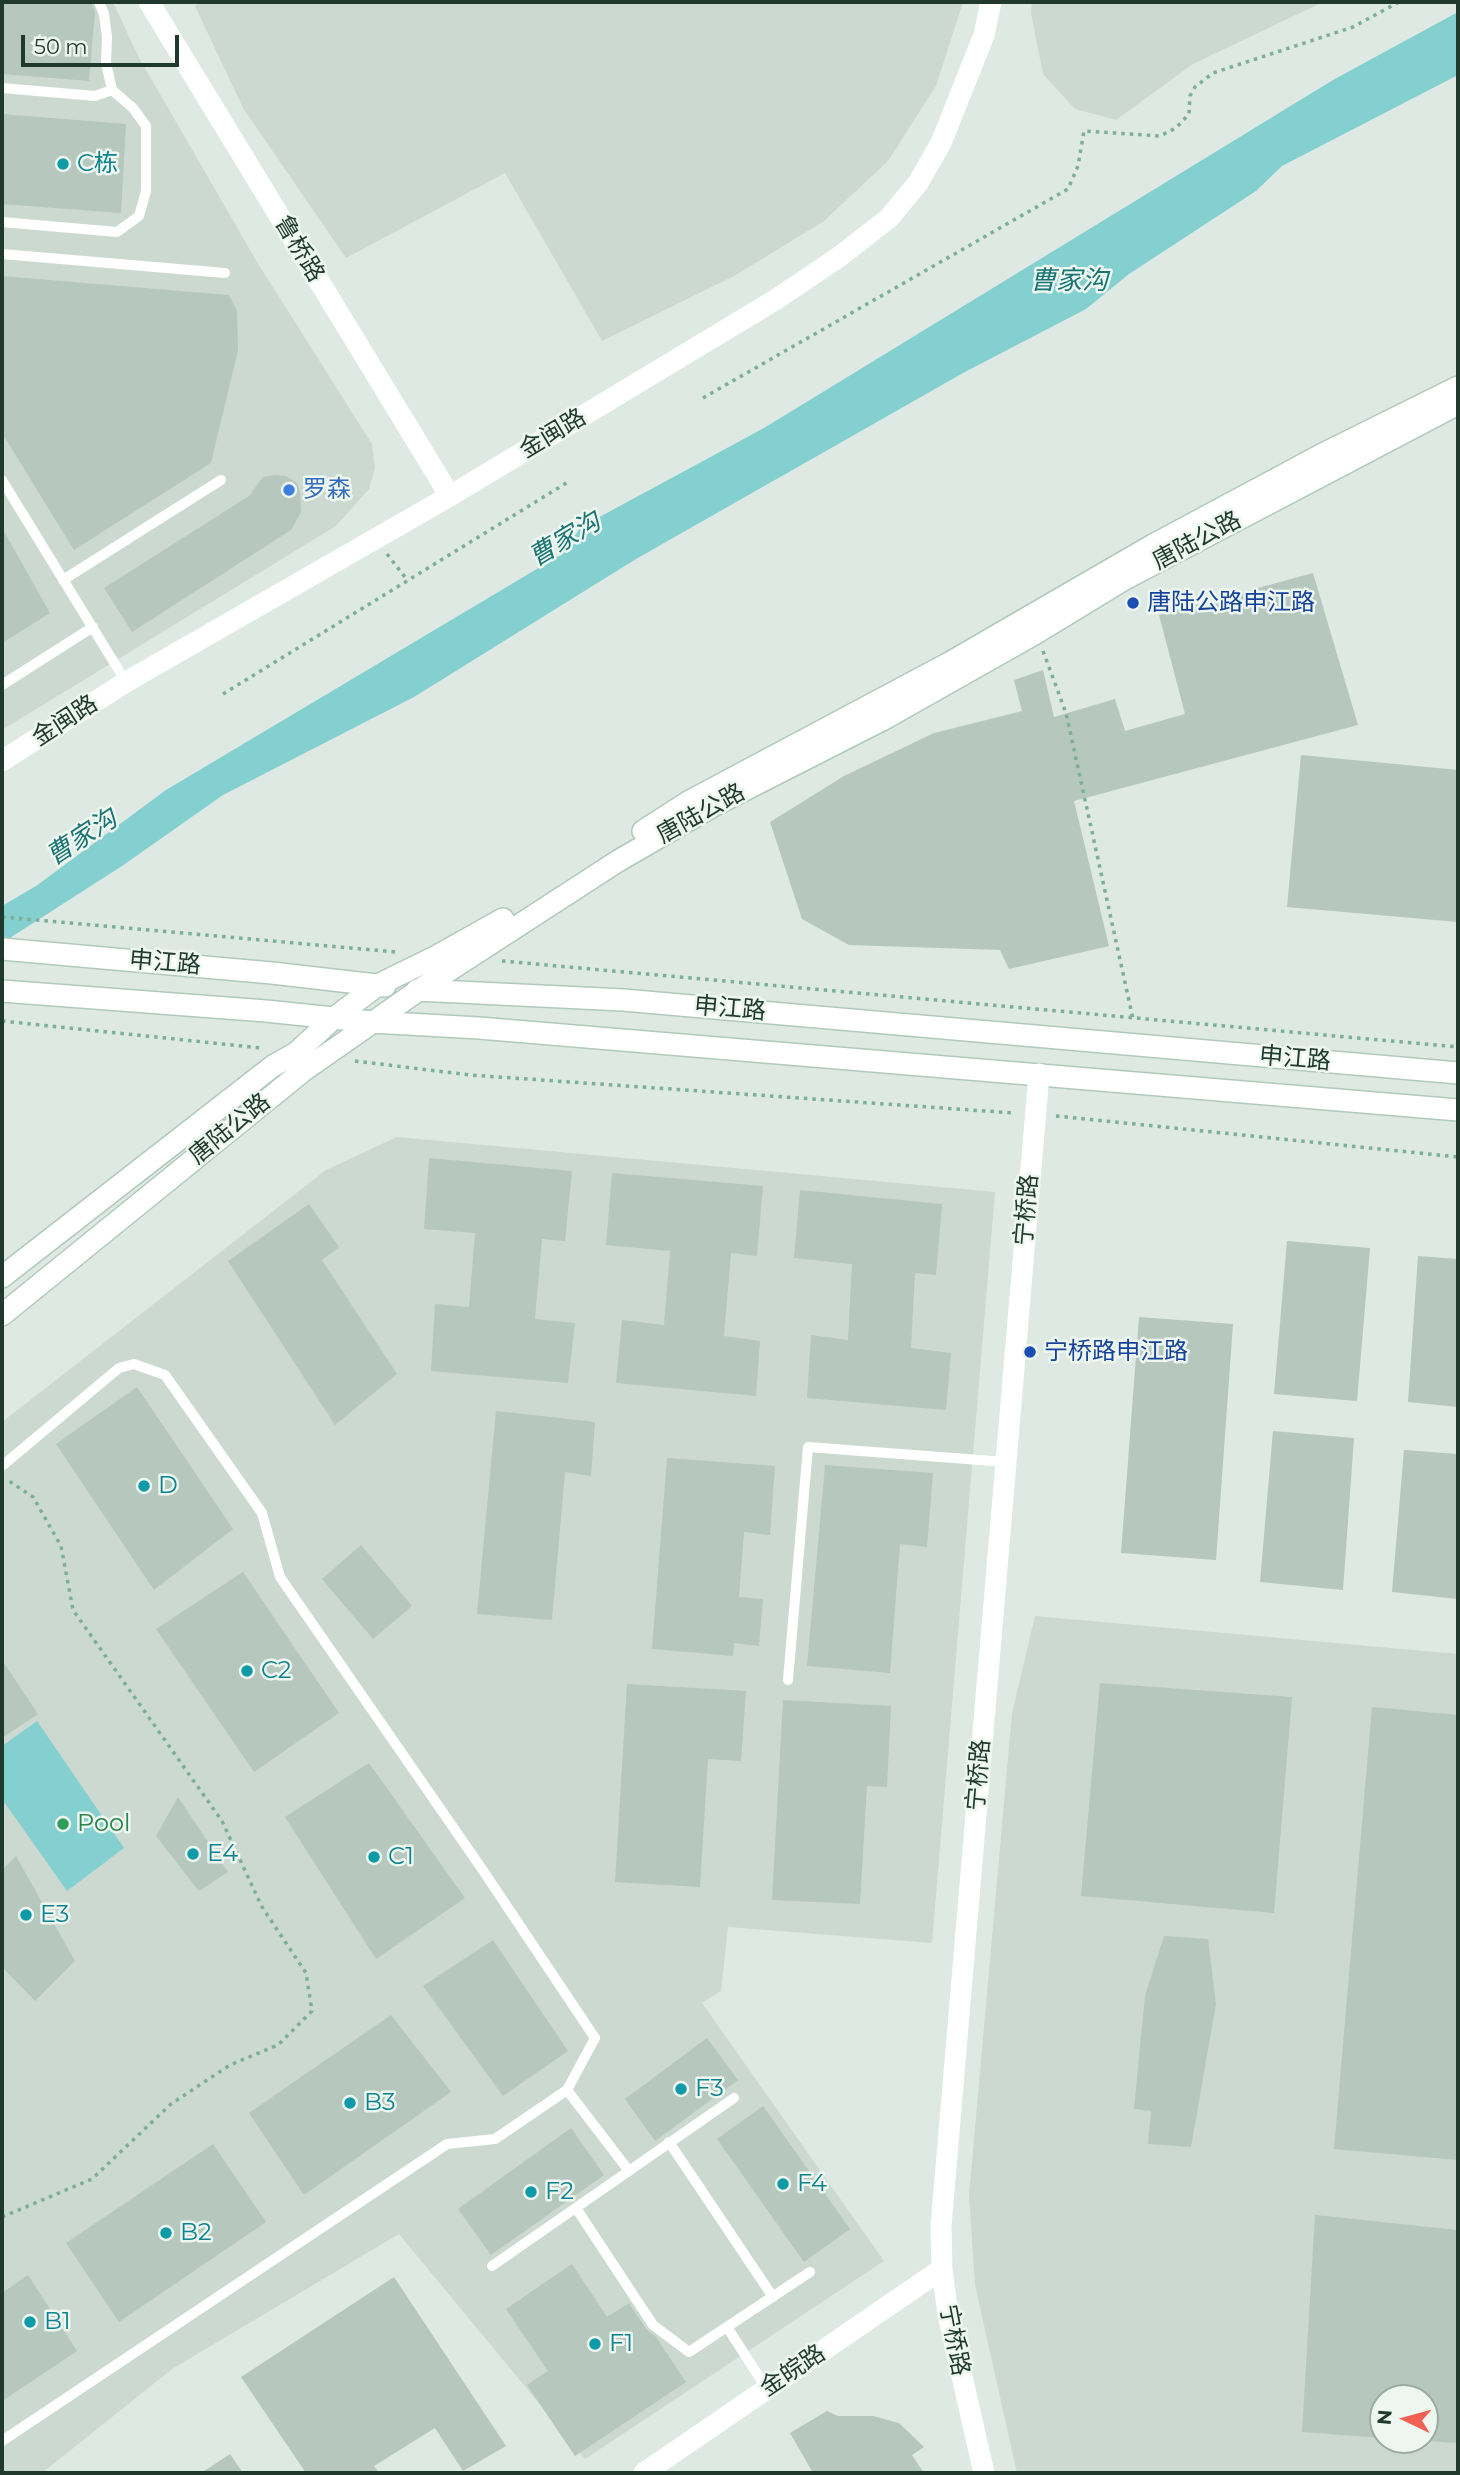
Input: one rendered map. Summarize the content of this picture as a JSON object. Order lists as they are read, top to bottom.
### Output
{
  "streets": {
    "main road": [
      "鲁桥路",
      "金闽路",
      "唐陆公路",
      "申江路",
      "宁桥路",
      "金皖路"
    ]
  },
  "crossings": [
    ["鲁桥路", "金闽路"],
    ["唐陆公路", "申江路"],
    ["申江路", "宁桥路"],
    ["宁桥路", "金皖路"]
  ],
  "water": ["曹家沟"],
  "places": [
    "C栋",
    "罗森",
    "唐陆公路申江路",
    "宁桥路申江路",
    "D",
    "C2",
    "Pool",
    "E4",
    "C1",
    "E3",
    "F3",
    "B3",
    "F4",
    "F2",
    "B2",
    "B1",
    "F1"
  ],
  "scale_bar": "50 m",
  "north": "left"
}
